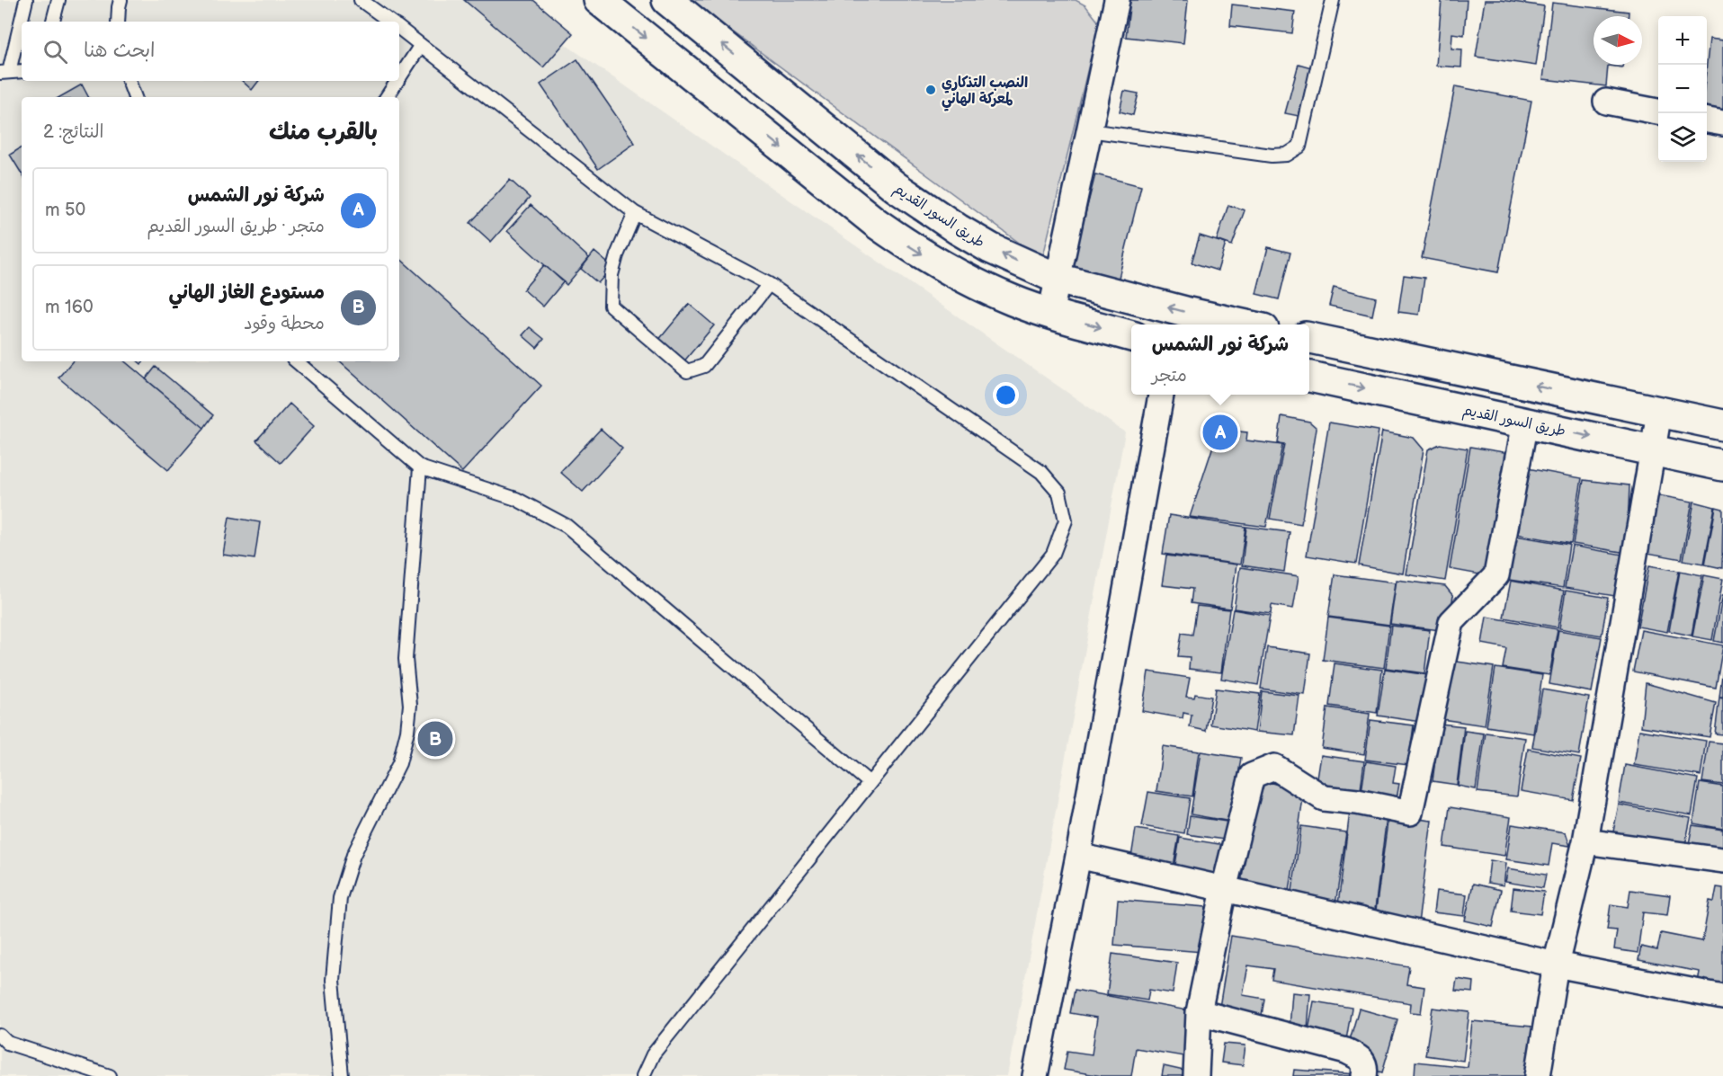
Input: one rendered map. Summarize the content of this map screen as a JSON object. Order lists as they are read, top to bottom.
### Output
{
  "streets": {
    "main road": ["طريق السور القديم"]
  },
  "places": ["النصب التذكاري لمعركة الهاني"],
  "north": "right",
  "page": {
    "map_buttons": ["+", "−"],
    "search": "ابحث هنا",
    "heading": ["بالقرب منك", "النتائج: 2"],
    "list": [
      {
        "mark": "A",
        "name": "شركة نور الشمس",
        "note": "متجر · طريق السور القديم",
        "value": "50 m"
      },
      {
        "mark": "B",
        "name": "مستودع الغاز الهاني",
        "note": "محطة وقود",
        "value": "160 m"
      }
    ],
    "popup": ["شركة نور الشمس", "متجر"],
    "pins": ["A", "B"]
  }
}
